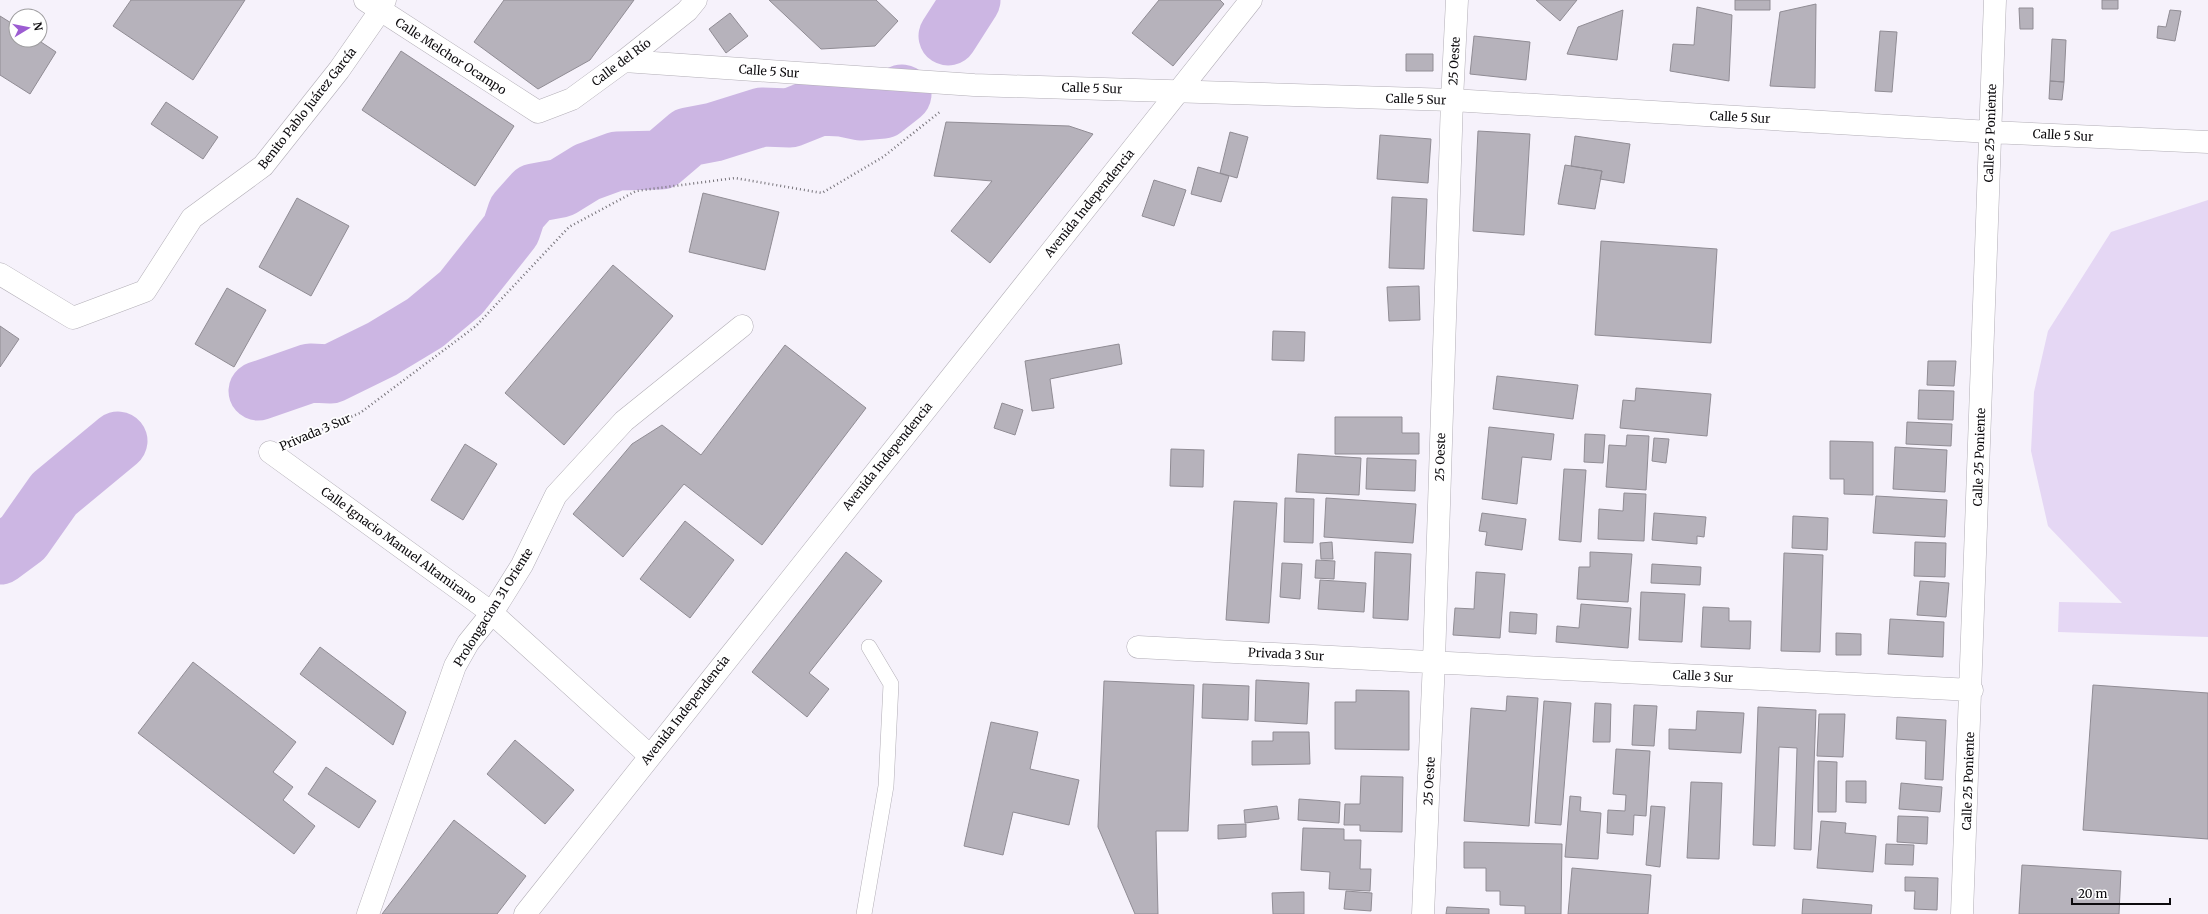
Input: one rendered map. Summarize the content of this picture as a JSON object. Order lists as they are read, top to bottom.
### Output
{
  "streets": {
    "street": [
      "Calle Melchor Ocampo",
      "25 Oeste",
      "Calle del Río",
      "Calle 5 Sur",
      "Benito Pablo Juárez García",
      "Calle 25 Poniente",
      "Avenida Independencia",
      "Privada 3 Sur",
      "Calle Ignacio Manuel Altamirano",
      "Prolongacion 31 Oriente",
      "Calle 3 Sur"
    ]
  },
  "crossings": [
    ["Calle Melchor Ocampo", "Calle del Río"],
    ["Calle Melchor Ocampo", "Benito Pablo Juárez García"],
    ["25 Oeste", "Calle 5 Sur"],
    ["25 Oeste", "Privada 3 Sur"],
    ["25 Oeste", "Calle 3 Sur"],
    ["Calle del Río", "Calle 5 Sur"],
    ["Calle 5 Sur", "Calle 25 Poniente"],
    ["Calle 5 Sur", "Avenida Independencia"],
    ["Calle 5 Sur", "Privada 3 Sur"],
    ["Calle 25 Poniente", "Calle 3 Sur"],
    ["Avenida Independencia", "Calle Ignacio Manuel Altamirano"],
    ["Privada 3 Sur", "Calle Ignacio Manuel Altamirano"],
    ["Privada 3 Sur", "Calle 3 Sur"],
    ["Calle Ignacio Manuel Altamirano", "Prolongacion 31 Oriente"]
  ],
  "scale_bar": "20 m",
  "north": "right"
}
